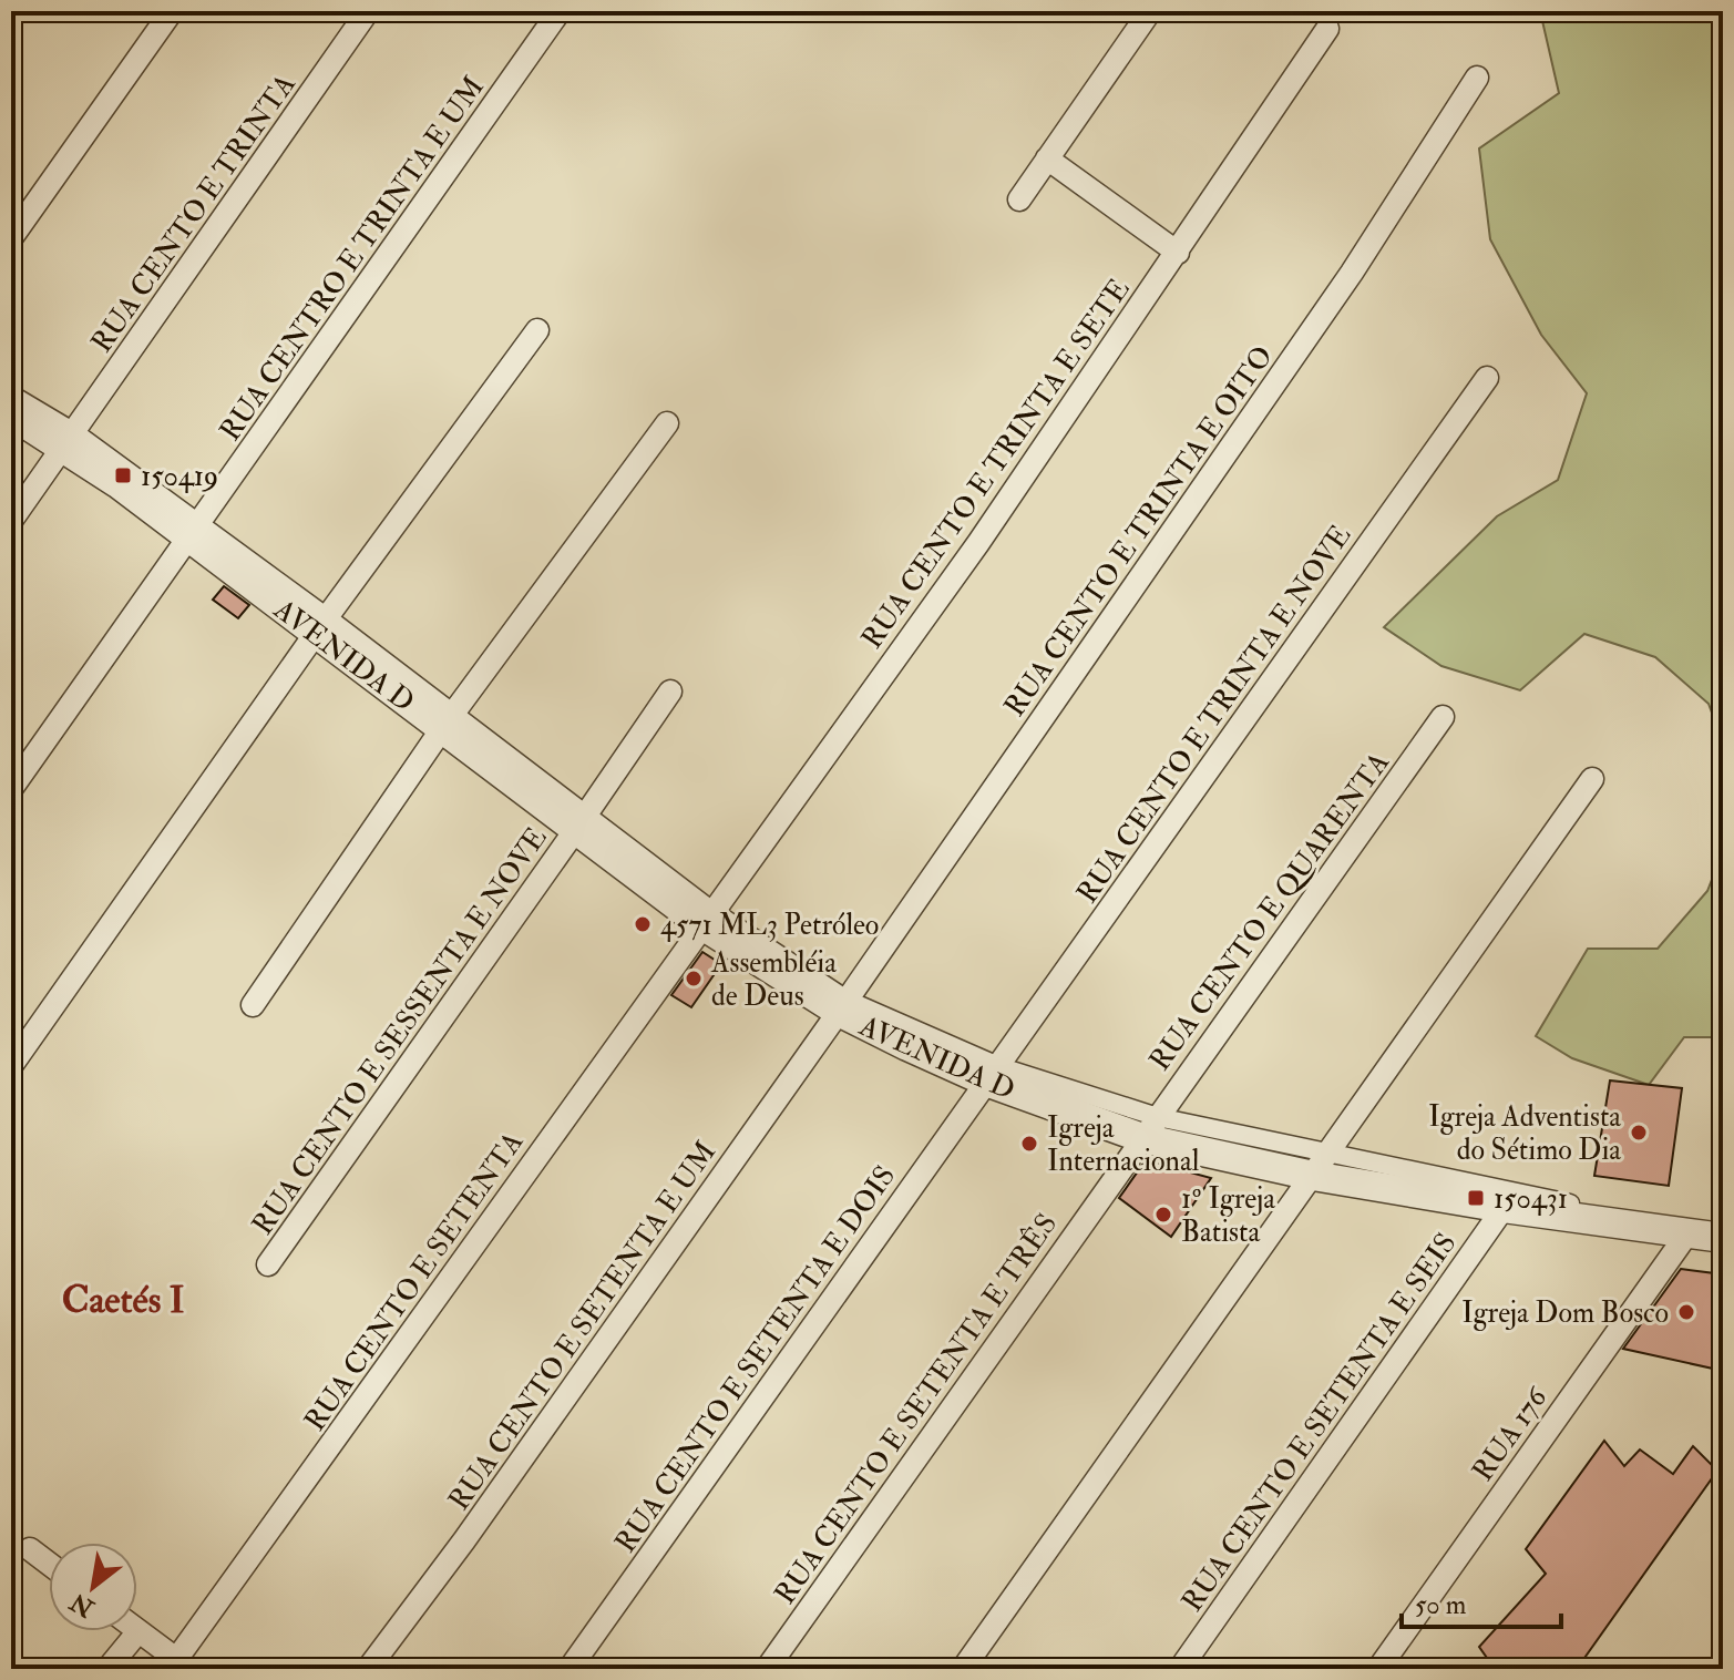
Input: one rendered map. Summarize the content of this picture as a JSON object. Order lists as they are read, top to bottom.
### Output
{
  "streets": {
    "street": [
      "RUA CENTO E TRINTA",
      "RUA CENTRO E TRINTA E UM",
      "RUA CENTO E TRINTA E SETE",
      "RUA CENTO E TRINTA E OITO",
      "AVENIDA D",
      "RUA CENTO E TRINTA E NOVE",
      "RUA CENTO E QUARENTA",
      "RUA CENTO E SESSENTA E NOVE",
      "RUA CENTO E SETENTA",
      "RUA CENTO E SETENTA E UM",
      "RUA CENTO E SETENTA E DOIS",
      "RUA CENTO E SETENTA E TRÊS",
      "RUA CENTO E SETENTA E SEIS",
      "RUA 176"
    ]
  },
  "crossings": [
    ["RUA CENTO E TRINTA", "AVENIDA D"],
    ["RUA CENTRO E TRINTA E UM", "AVENIDA D"],
    ["RUA CENTO E TRINTA E SETE", "AVENIDA D"],
    ["RUA CENTO E TRINTA E SETE", "RUA CENTO E SETENTA"],
    ["RUA CENTO E TRINTA E OITO", "AVENIDA D"],
    ["RUA CENTO E TRINTA E OITO", "RUA CENTO E SETENTA E UM"],
    ["AVENIDA D", "RUA CENTO E TRINTA E NOVE"],
    ["AVENIDA D", "RUA CENTO E QUARENTA"],
    ["AVENIDA D", "RUA CENTO E SESSENTA E NOVE"],
    ["AVENIDA D", "RUA CENTO E SETENTA"],
    ["AVENIDA D", "RUA CENTO E SETENTA E UM"],
    ["AVENIDA D", "RUA CENTO E SETENTA E DOIS"],
    ["AVENIDA D", "RUA CENTO E SETENTA E TRÊS"],
    ["AVENIDA D", "RUA CENTO E SETENTA E SEIS"],
    ["AVENIDA D", "RUA 176"],
    ["RUA CENTO E TRINTA E NOVE", "RUA CENTO E SETENTA E DOIS"],
    ["RUA CENTO E QUARENTA", "RUA CENTO E SETENTA E TRÊS"]
  ],
  "districts": ["Caetés I"],
  "places": {
    "transit": ["150419", "150431"],
    "other": [
      "4571 ML3 Petróleo",
      "Assembléia de Deus",
      "Igreja Adventista do Sétimo Dia",
      "Igreja Internacional",
      "1º Igreja Batista",
      "Igreja Dom Bosco"
    ]
  },
  "scale_bar": "50 m",
  "north": "bottom left"
}
